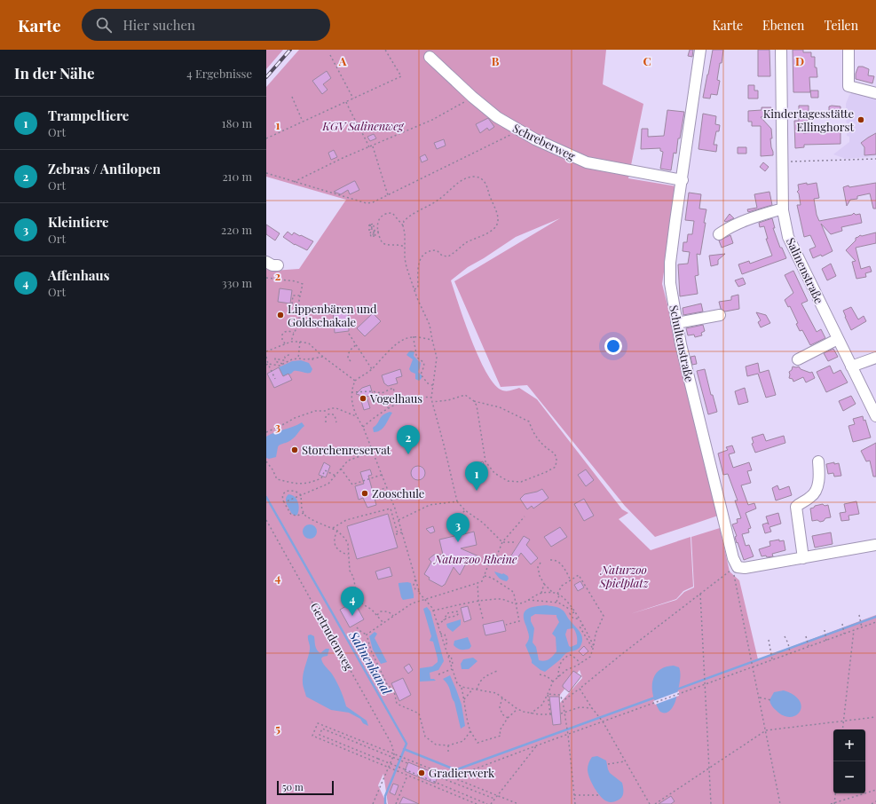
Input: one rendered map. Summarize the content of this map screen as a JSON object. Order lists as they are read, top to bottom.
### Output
{
  "streets": {
    "street": ["Schreberweg", "Salinenstraße", "Schultenstraße"],
    "path": ["Gertrudenweg"]
  },
  "crossings": [
    ["Schreberweg", "Schultenstraße"]
  ],
  "water": ["Salinenkanal"],
  "parks": ["KGV Salinenweg", "Naturzoo Rheine", "Naturzoo Spielplatz"],
  "places": [
    "Kindertagesstätte Ellinghorst",
    "Lippenbären und Goldschakale",
    "Vogelhaus",
    "Storchenreservat",
    "Zooschule",
    "Gradierwerk"
  ],
  "scale_bar": "50 m",
  "page": {
    "header": "Karte",
    "search": "Hier suchen",
    "nav": ["Karte", "Ebenen", "Teilen"],
    "heading": ["In der Nähe", "4 Ergebnisse"],
    "list": [
      {
        "mark": "1",
        "name": "Trampeltiere",
        "note": "Ort",
        "value": "180 m"
      },
      {
        "mark": "2",
        "name": "Zebras / Antilopen",
        "note": "Ort",
        "value": "210 m"
      },
      {
        "mark": "3",
        "name": "Kleintiere",
        "note": "Ort",
        "value": "220 m"
      },
      {
        "mark": "4",
        "name": "Affenhaus",
        "note": "Ort",
        "value": "330 m"
      }
    ],
    "pins": [
      "2",
      "1",
      "3",
      "4"
    ],
    "map_buttons": ["+", "−"],
    "scale": "50 m"
  },
  "grid": {
    "columns": [
      "A",
      "B",
      "C",
      "D"
    ],
    "rows": [
      "1",
      "2",
      "3",
      "4",
      "5"
    ]
  }
}
